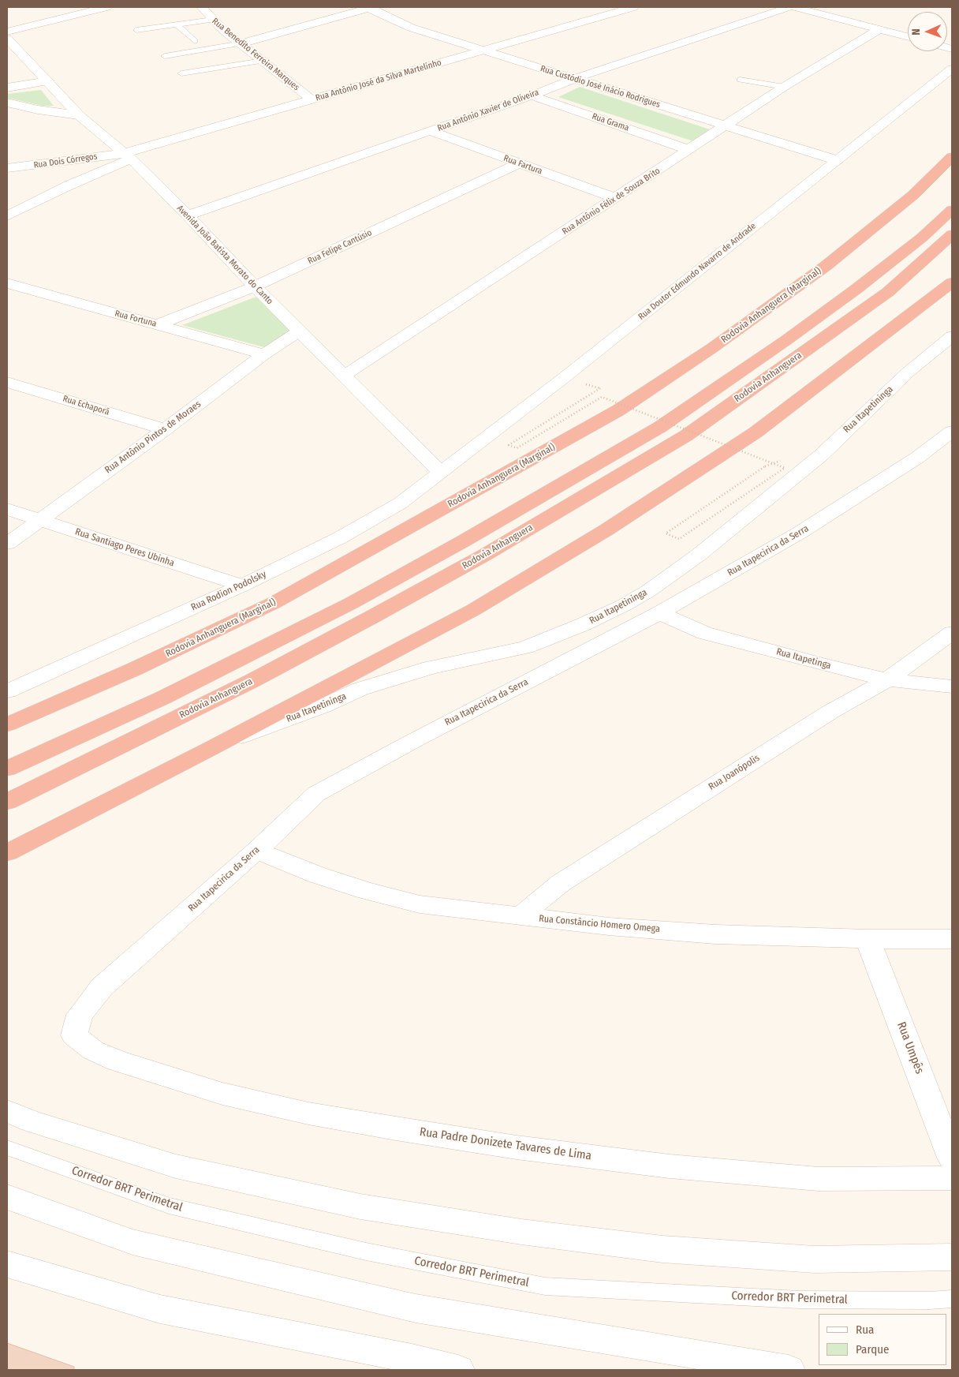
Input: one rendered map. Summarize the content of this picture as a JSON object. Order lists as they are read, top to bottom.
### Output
{
  "streets": {
    "highway": ["Rodovia Anhanguera (Marginal)", "Rodovia Anhanguera"],
    "street": [
      "Rua Benedito Ferreira Marques",
      "Rua Antônio José da Silva Martelinho",
      "Rua Custódio José Inácio Rodrigues",
      "Rua Antônio Xavier de Oliveira",
      "Rua Grama",
      "Rua Dois Córregos",
      "Rua Fartura",
      "Rua Antônio Félix de Souza Brito",
      "Rua Felipe Cantúsio",
      "Avenida João Batista Morato do Canto",
      "Rua Doutor Edmundo Navarro de Andrade",
      "Rua Fortuna",
      "Rua Echaporã",
      "Rua Itapetininga",
      "Rua Antônio Pintos de Moraes",
      "Rua Santiago Peres Ubinha",
      "Rua Itapecirica da Serra",
      "Rua Rodion Podolsky",
      "Rua Itapetinga",
      "Rua Joanópolis",
      "Rua Constâncio Homero Omega",
      "Rua Umpês",
      "Rua Padre Donizete Tavares de Lima"
    ],
    "lane": ["Corredor BRT Perimetral"]
  },
  "crossings": [
    ["Rua Benedito Ferreira Marques", "Rua Antônio José da Silva Martelinho"],
    ["Rua Antônio José da Silva Martelinho", "Rua Custódio José Inácio Rodrigues"],
    ["Rua Antônio José da Silva Martelinho", "Rua Dois Córregos"],
    ["Rua Antônio José da Silva Martelinho", "Avenida João Batista Morato do Canto"],
    ["Rua Custódio José Inácio Rodrigues", "Rua Antônio Xavier de Oliveira"],
    ["Rua Custódio José Inácio Rodrigues", "Rua Antônio Félix de Souza Brito"],
    ["Rua Custódio José Inácio Rodrigues", "Rua Doutor Edmundo Navarro de Andrade"],
    ["Rua Antônio Xavier de Oliveira", "Rua Grama"],
    ["Rua Antônio Xavier de Oliveira", "Rua Fartura"],
    ["Rua Antônio Xavier de Oliveira", "Avenida João Batista Morato do Canto"],
    ["Rua Grama", "Rua Antônio Félix de Souza Brito"],
    ["Rua Dois Córregos", "Avenida João Batista Morato do Canto"],
    ["Rua Fartura", "Rua Antônio Félix de Souza Brito"],
    ["Rua Fartura", "Rua Felipe Cantúsio"],
    ["Rua Antônio Félix de Souza Brito", "Avenida João Batista Morato do Canto"],
    ["Rua Felipe Cantúsio", "Avenida João Batista Morato do Canto"],
    ["Rua Felipe Cantúsio", "Rua Fortuna"],
    ["Avenida João Batista Morato do Canto", "Rua Doutor Edmundo Navarro de Andrade"],
    ["Avenida João Batista Morato do Canto", "Rua Antônio Pintos de Moraes"],
    ["Avenida João Batista Morato do Canto", "Rua Rodion Podolsky"],
    ["Rua Doutor Edmundo Navarro de Andrade", "Rua Rodion Podolsky"],
    ["Rua Fortuna", "Rua Antônio Pintos de Moraes"],
    ["Rua Echaporã", "Rua Antônio Pintos de Moraes"],
    ["Rua Antônio Pintos de Moraes", "Rua Santiago Peres Ubinha"],
    ["Rua Santiago Peres Ubinha", "Rua Rodion Podolsky"],
    ["Rua Itapecirica da Serra", "Rua Itapetinga"],
    ["Rua Itapecirica da Serra", "Rua Constâncio Homero Omega"],
    ["Rua Itapecirica da Serra", "Rua Padre Donizete Tavares de Lima"],
    ["Rua Itapetinga", "Rua Joanópolis"],
    ["Rua Joanópolis", "Rua Constâncio Homero Omega"],
    ["Rua Constâncio Homero Omega", "Rua Umpês"]
  ],
  "legend": ["Rua", "Parque"],
  "north": "left"
}
